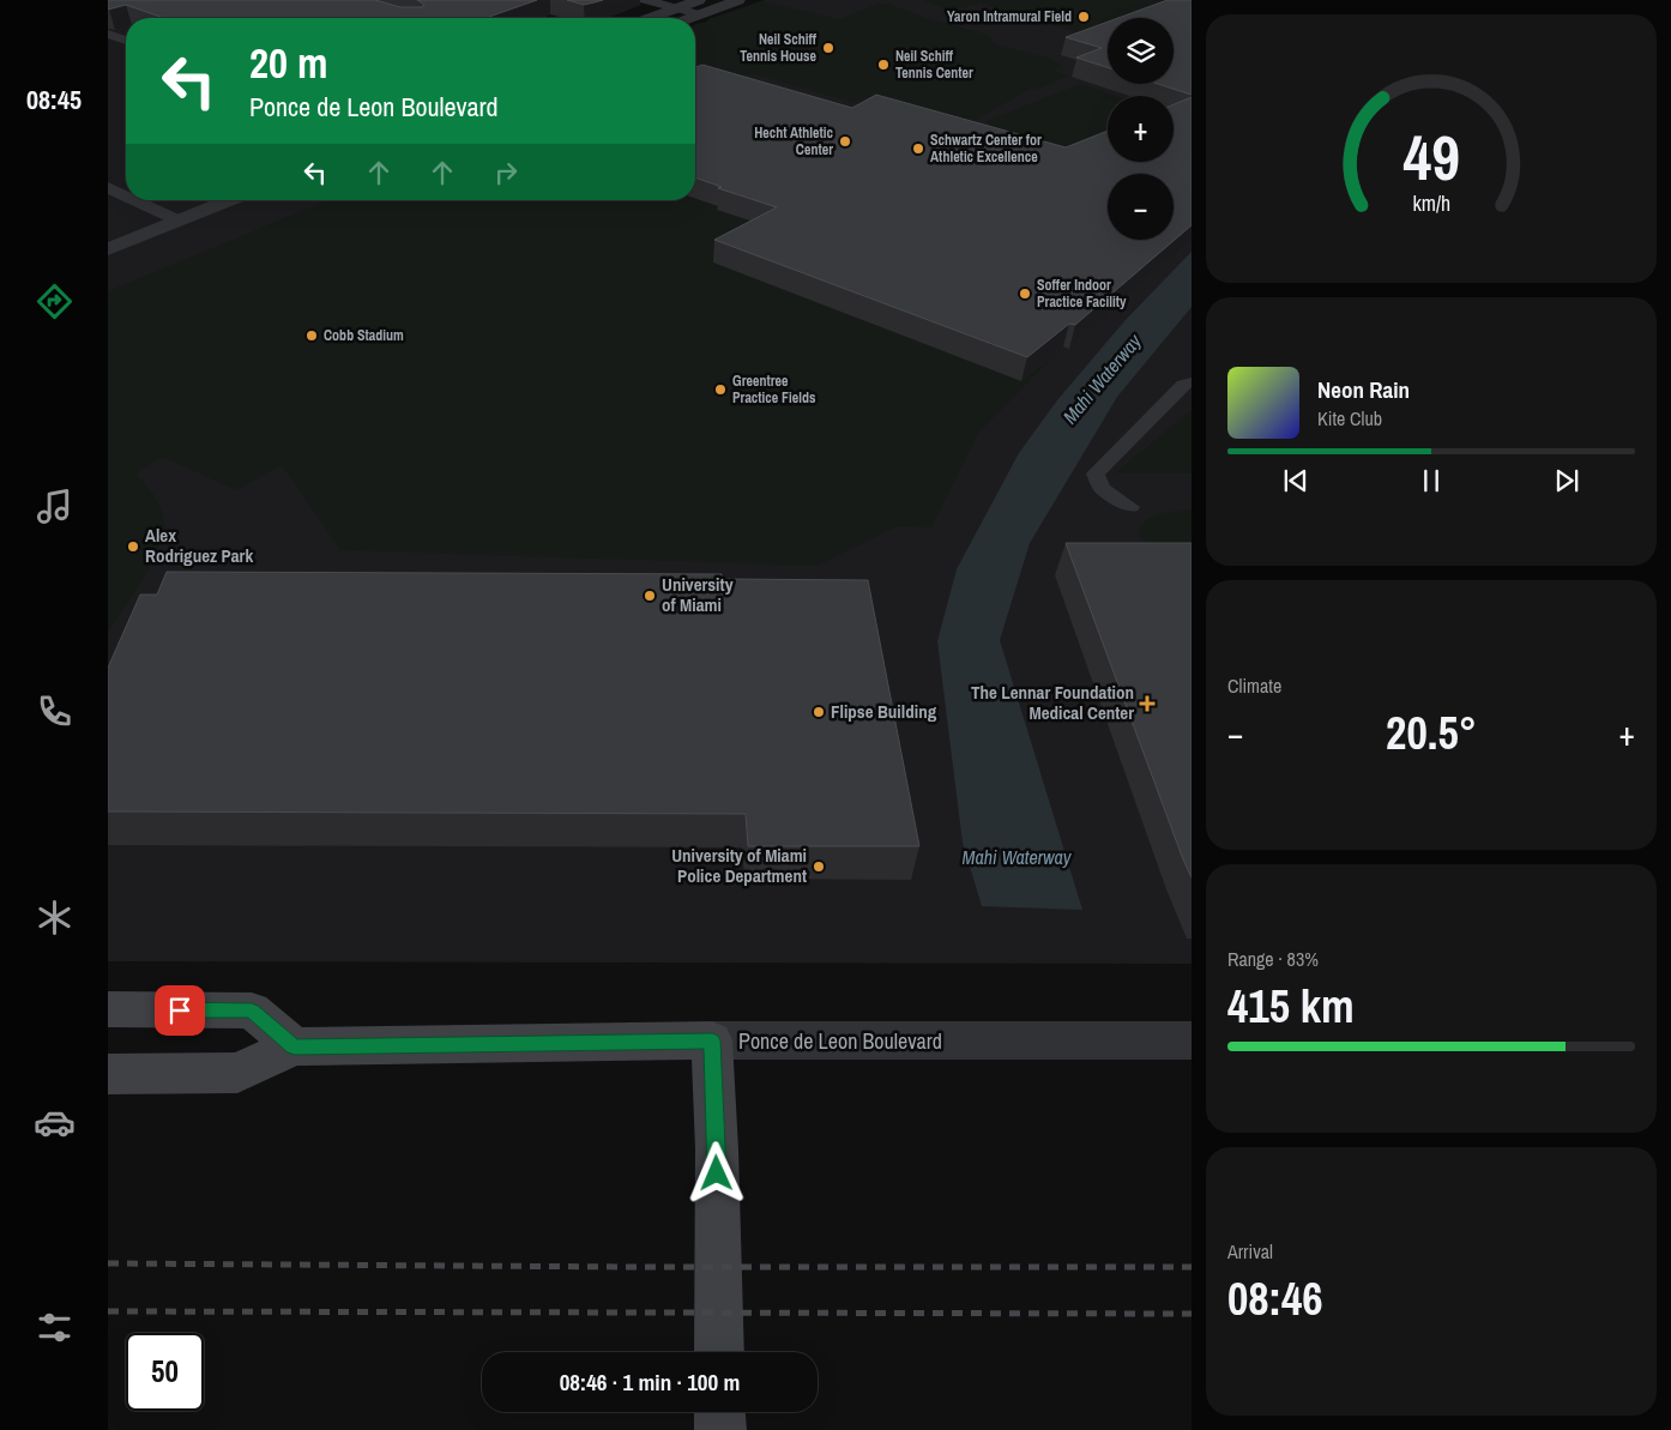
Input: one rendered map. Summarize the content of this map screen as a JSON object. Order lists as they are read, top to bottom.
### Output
{
  "streets": {
    "main road": ["Ponce de Leon Boulevard"]
  },
  "water": ["Mahi Waterway"],
  "places": {
    "other": [
      "Yaron Intramural Field",
      "Neil Schiff Tennis House",
      "Neil Schiff Tennis Center",
      "Hecht Athletic Center",
      "Schwartz Center for Athletic Excellence",
      "Soffer Indoor Practice Facility",
      "Cobb Stadium",
      "Greentree Practice Fields",
      "Alex Rodriguez Park",
      "University of Miami",
      "Flipse Building",
      "University of Miami Police Department"
    ],
    "health": ["The Lennar Foundation Medical Center"]
  },
  "page": {
    "tabs": "08:45",
    "map_buttons": ["+", "−"],
    "turn": ["20 m", "Ponce de Leon Boulevard"],
    "song": ["Neon Rain", "Kite Club"],
    "tile": [
      "Climate",
      ["Range · 83%", "415 km"],
      ["Arrival", "08:46"]
    ],
    "heat": ["−", "20.5°", "+"],
    "limit": "50",
    "trip": "08:46 · 1 min · 100 m",
    "gauge": ["49", "km/h"]
  }
}
